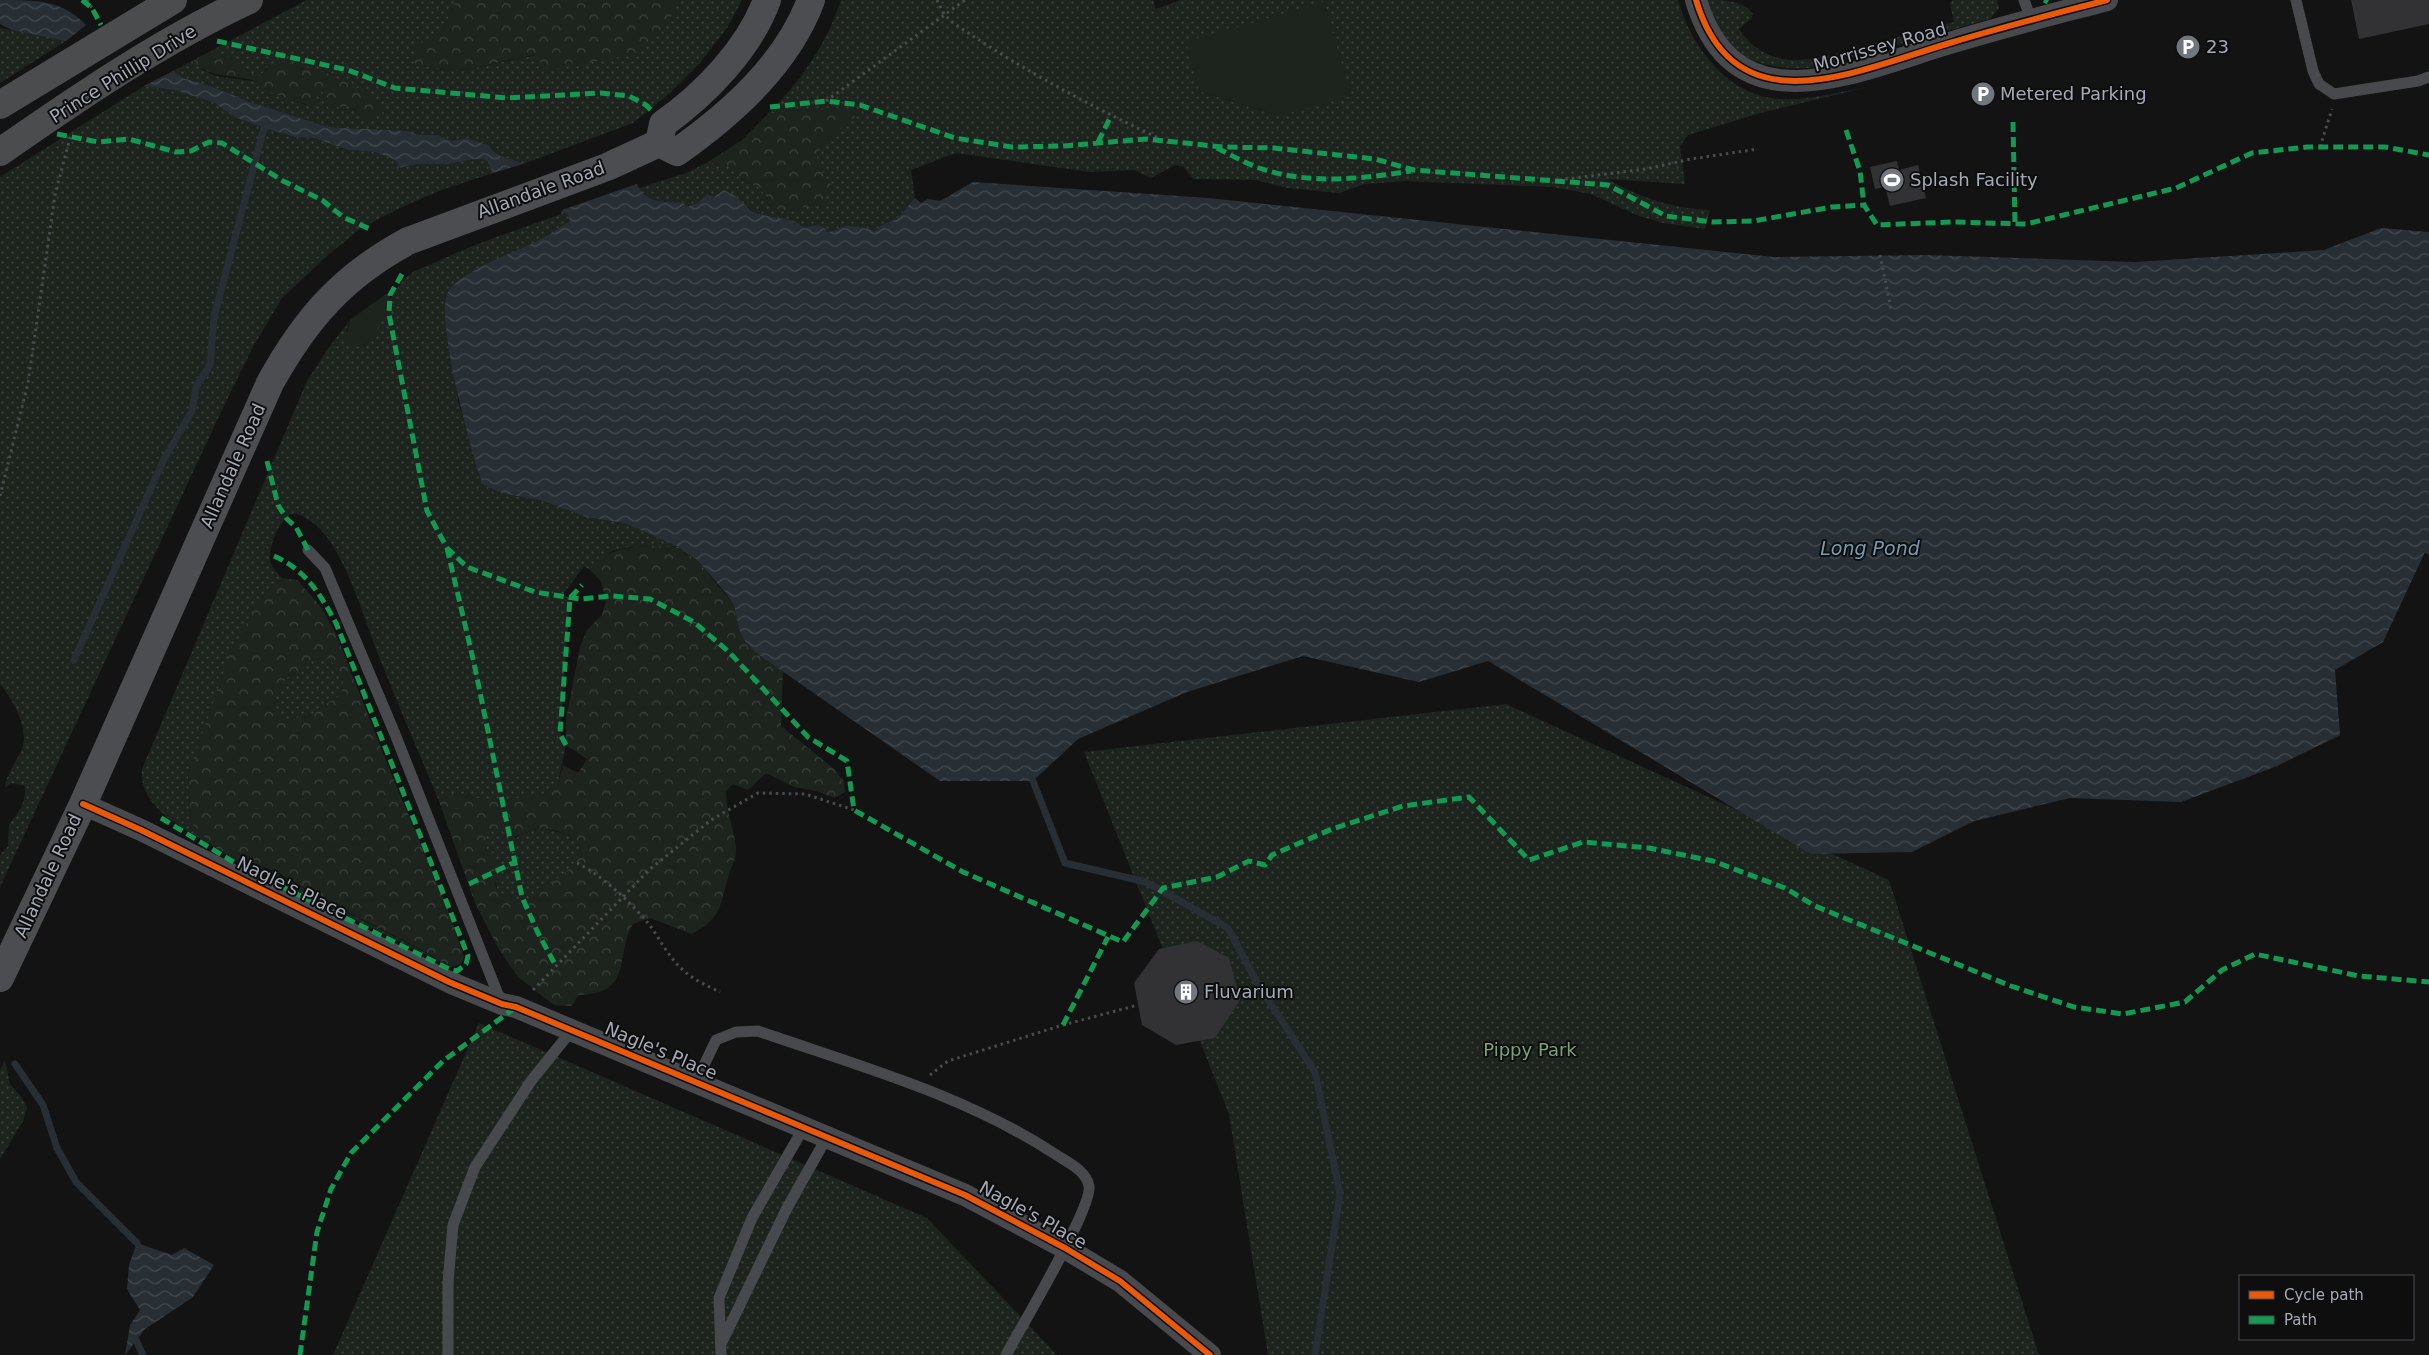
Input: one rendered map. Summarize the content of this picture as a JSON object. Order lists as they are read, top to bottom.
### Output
{
  "streets": {
    "main road": ["Prince Phillip Drive", "Allandale Road"],
    "street": ["Morrissey Road", "Nagle's Place"]
  },
  "crossings": [
    ["Allandale Road", "Nagle's Place"]
  ],
  "water": ["Long Pond"],
  "parks": ["Pippy Park"],
  "places": {
    "parking": ["23", "Metered Parking"],
    "sports": ["Splash Facility"],
    "building": ["Fluvarium"]
  },
  "legend": ["Cycle path", "Path"]
}
